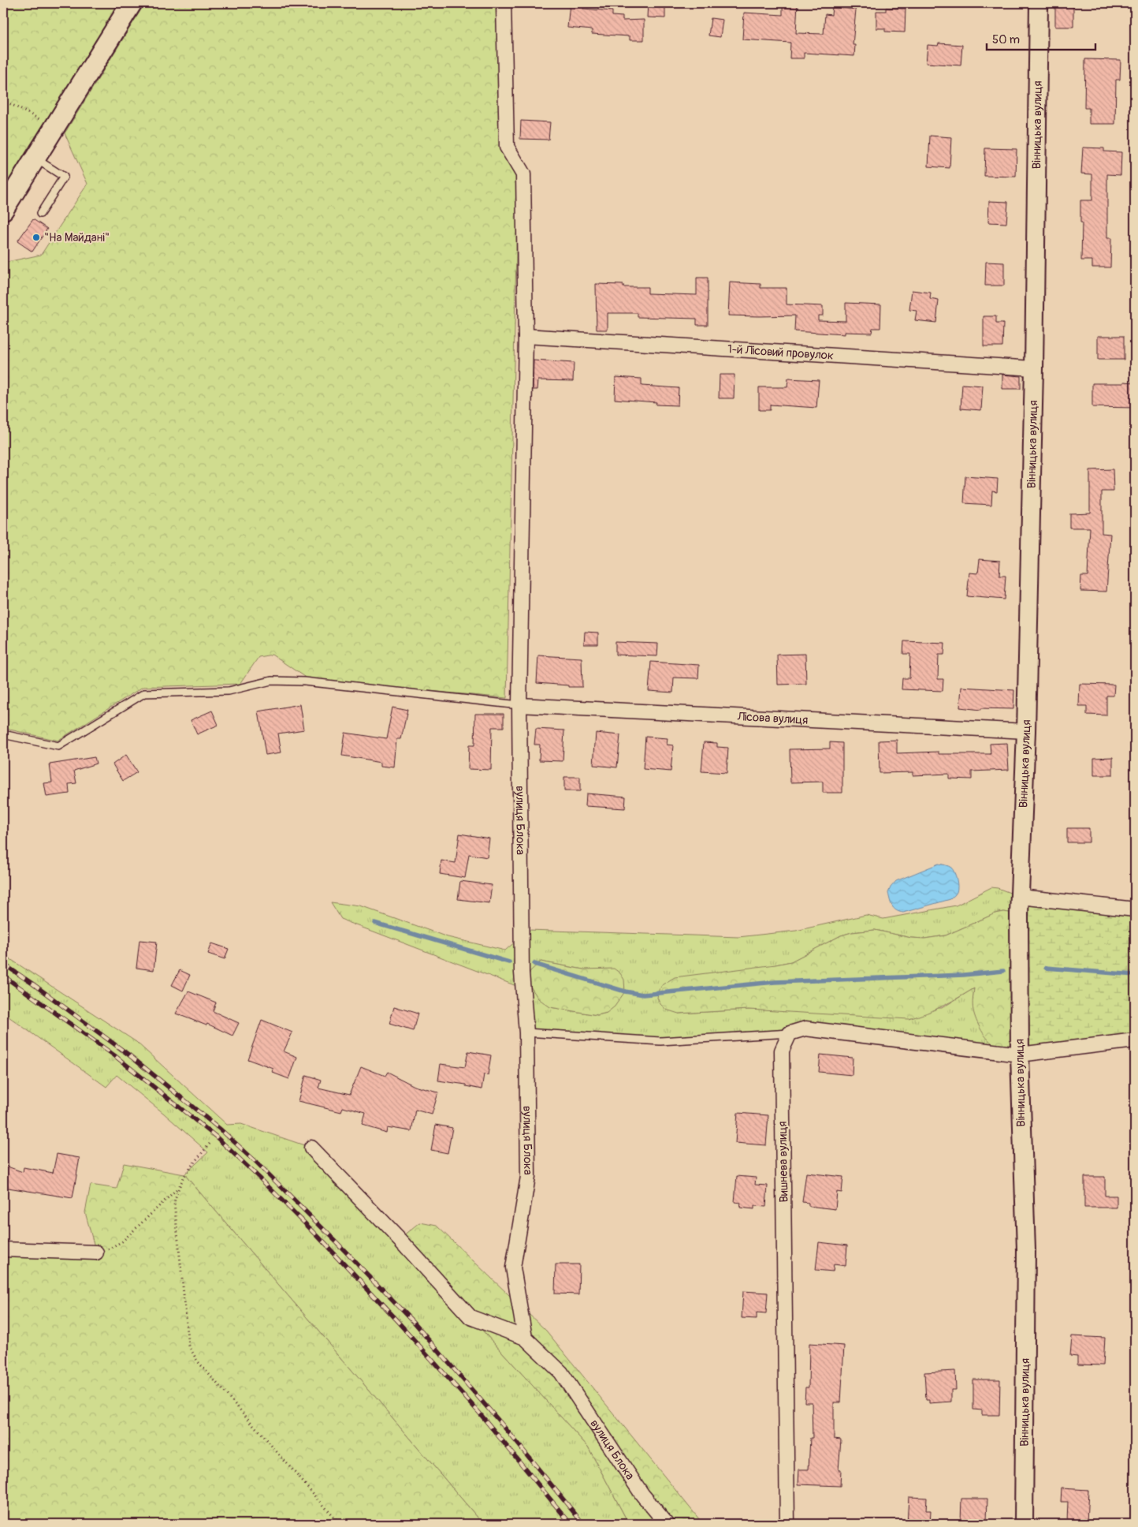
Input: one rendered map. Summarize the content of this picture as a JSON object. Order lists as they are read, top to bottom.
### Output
{
  "streets": {
    "street": [
      "Вінницька вулиця",
      "1-й Лісовий провулок",
      "Лісова вулиця",
      "вулиця Блока",
      "Вишнева вулиця"
    ]
  },
  "crossings": [
    ["Вінницька вулиця", "1-й Лісовий провулок"],
    ["Вінницька вулиця", "Лісова вулиця"],
    ["1-й Лісовий провулок", "вулиця Блока"],
    ["Лісова вулиця", "вулиця Блока"]
  ],
  "places": ["\"На Майдані\""],
  "scale_bar": "50 m"
}
